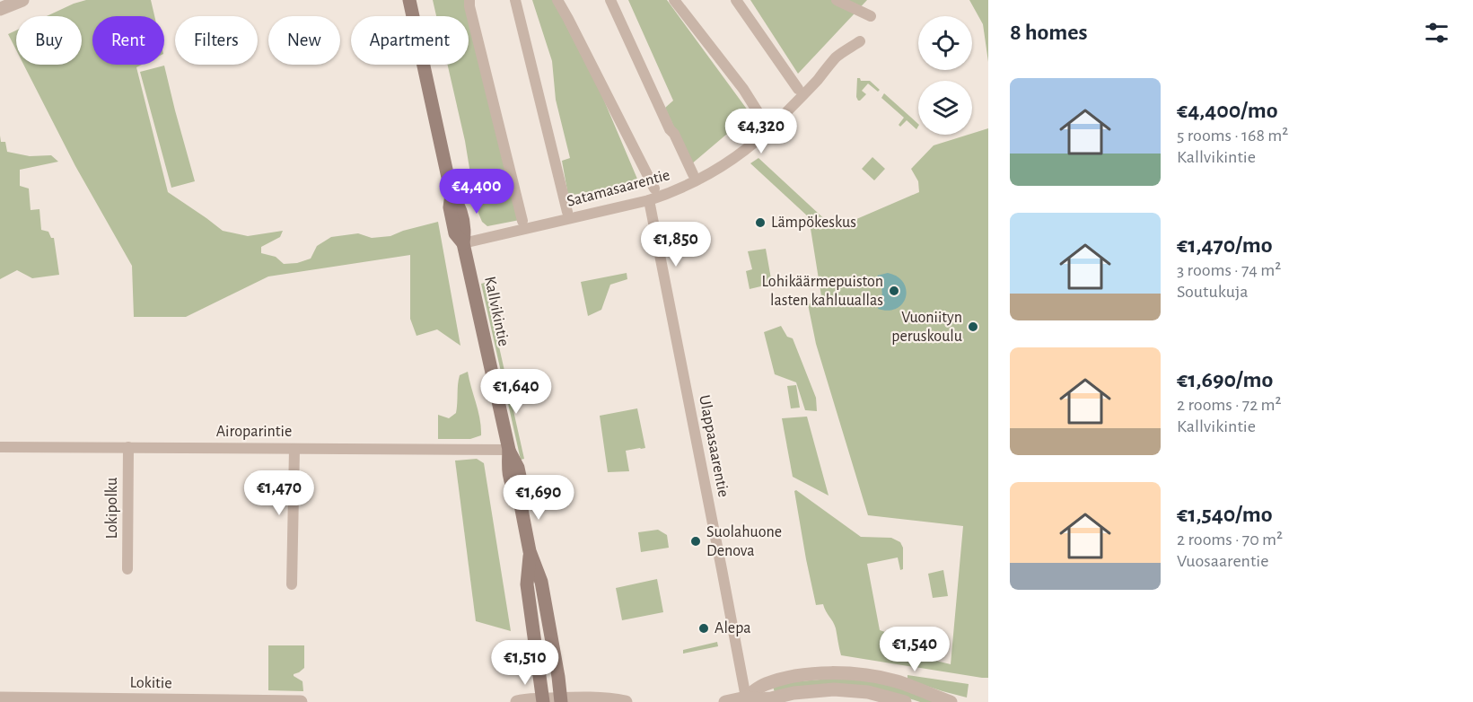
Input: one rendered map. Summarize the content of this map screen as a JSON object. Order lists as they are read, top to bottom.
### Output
{
  "streets": {
    "main road": ["Kallvikintie"],
    "street": [
      "Satamasaarentie",
      "Airoparintie",
      "Ulappasaarentie",
      "Lokipolku",
      "Lokitie"
    ]
  },
  "crossings": [
    ["Satamasaarentie", "Kallvikintie"],
    ["Satamasaarentie", "Ulappasaarentie"],
    ["Kallvikintie", "Airoparintie"],
    ["Airoparintie", "Lokipolku"]
  ],
  "places": [
    "Lämpökeskus",
    "Lohikäärmepuiston lasten kahluuallas",
    "Vuoniityn peruskoulu",
    "Suolahuone Denova",
    "Alepa"
  ],
  "page": {
    "heading": "8 homes",
    "chip": [
      "Buy",
      "Rent",
      "Filters",
      "New",
      "Apartment"
    ],
    "list": [
      {
        "name": "€4,400/mo",
        "note": "5 rooms · 168 m² · Kallvikintie"
      },
      {
        "name": "€1,470/mo",
        "note": "3 rooms · 74 m² · Soutukuja"
      },
      {
        "name": "€1,690/mo",
        "note": "2 rooms · 72 m² · Kallvikintie"
      },
      {
        "name": "€1,540/mo",
        "note": "2 rooms · 70 m² · Vuosaarentie"
      }
    ],
    "price": [
      "€4,320",
      "€4,400",
      "€1,850",
      "€1,640",
      "€1,470",
      "€1,690",
      "€1,540",
      "€1,510"
    ]
  }
}
